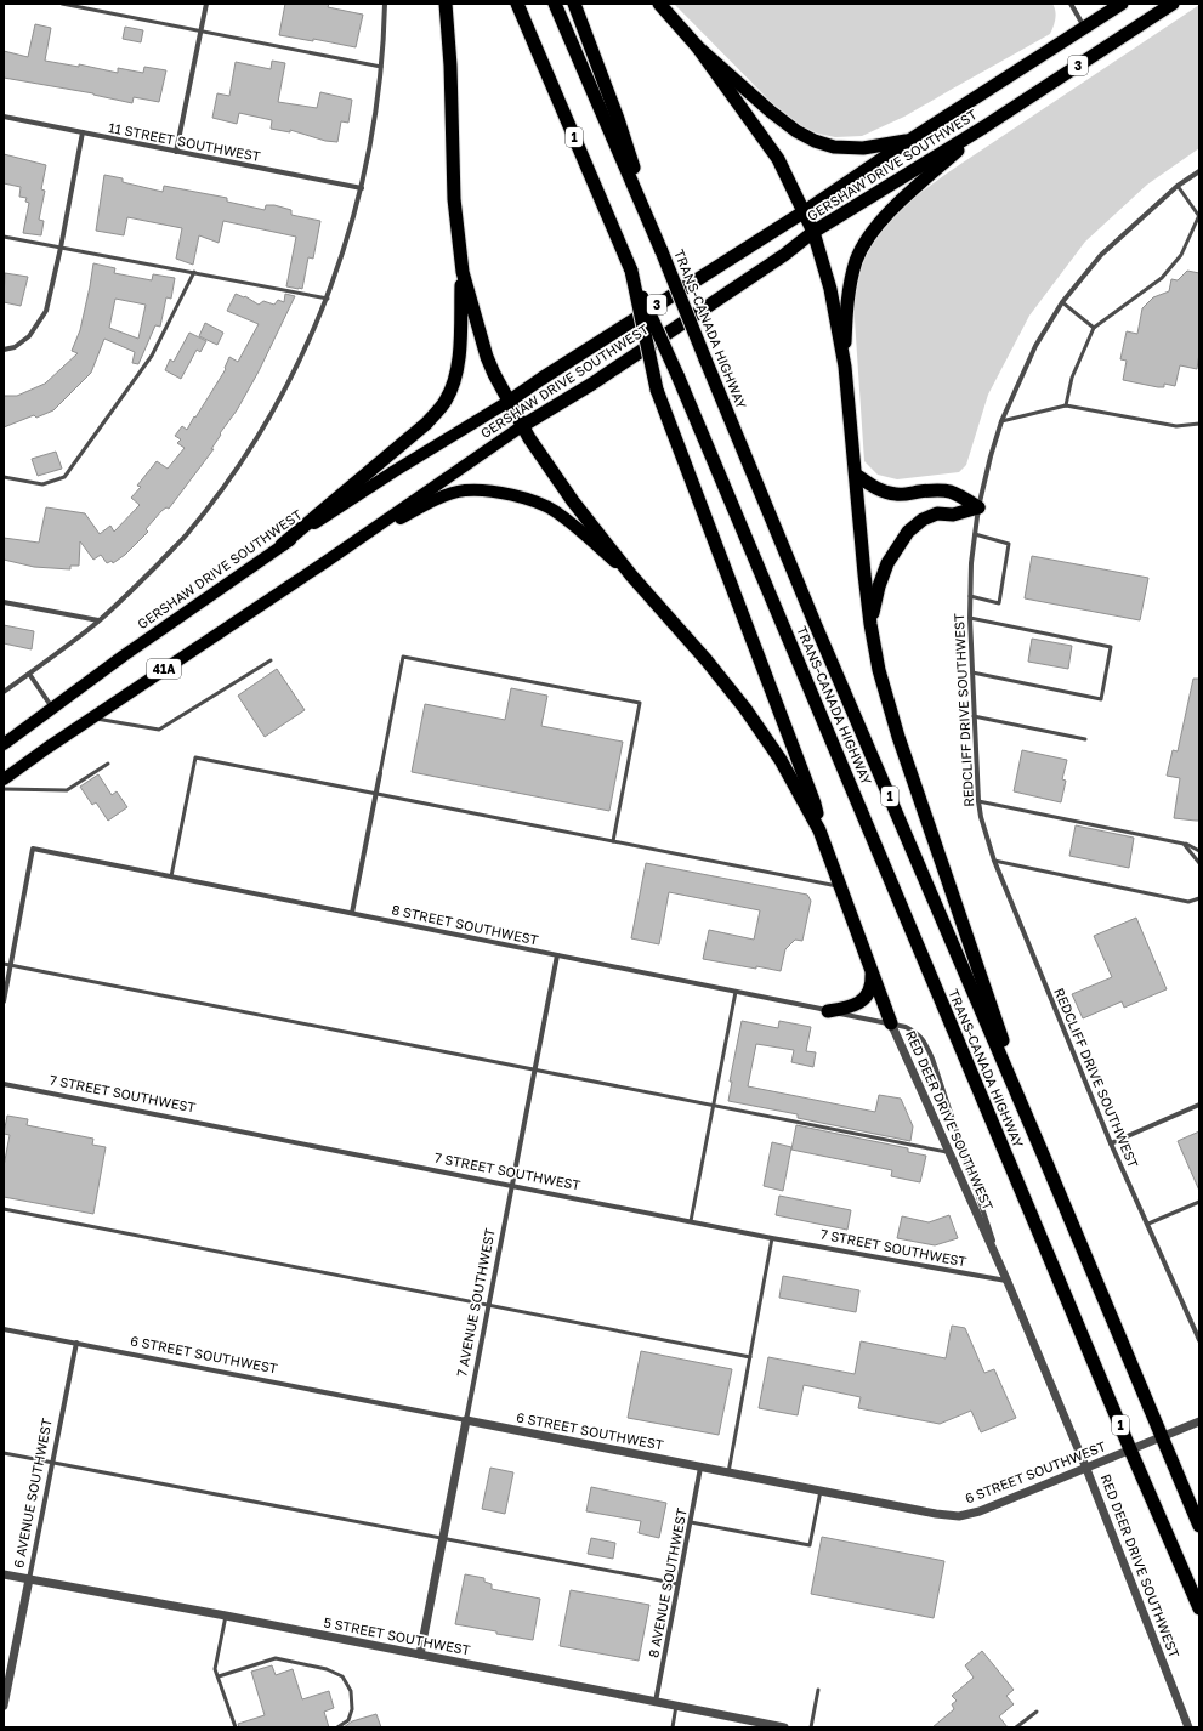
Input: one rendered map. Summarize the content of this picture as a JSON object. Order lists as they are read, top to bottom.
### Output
{
  "streets": {
    "highway": [
      "3",
      "1",
      "GERSHAW DRIVE SOUTHWEST",
      "TRANS-CANADA HIGHWAY"
    ],
    "main road": ["41A"],
    "street": [
      "11 STREET SOUTHWEST",
      "REDCLIFF DRIVE SOUTHWEST",
      "8 STREET SOUTHWEST",
      "7 STREET SOUTHWEST",
      "RED DEER DRIVE SOUTHWEST",
      "7 AVENUE SOUTHWEST",
      "6 STREET SOUTHWEST",
      "6 AVENUE SOUTHWEST",
      "8 AVENUE SOUTHWEST",
      "5 STREET SOUTHWEST"
    ]
  },
  "crossings": [
    ["TRANS-CANADA HIGHWAY", "6 STREET SOUTHWEST"],
    ["8 STREET SOUTHWEST", "RED DEER DRIVE SOUTHWEST"],
    ["8 STREET SOUTHWEST", "7 AVENUE SOUTHWEST"],
    ["7 STREET SOUTHWEST", "RED DEER DRIVE SOUTHWEST"],
    ["7 STREET SOUTHWEST", "7 AVENUE SOUTHWEST"],
    ["RED DEER DRIVE SOUTHWEST", "6 STREET SOUTHWEST"],
    ["7 AVENUE SOUTHWEST", "6 STREET SOUTHWEST"],
    ["7 AVENUE SOUTHWEST", "5 STREET SOUTHWEST"],
    ["6 STREET SOUTHWEST", "6 AVENUE SOUTHWEST"],
    ["6 STREET SOUTHWEST", "8 AVENUE SOUTHWEST"],
    ["6 AVENUE SOUTHWEST", "5 STREET SOUTHWEST"],
    ["8 AVENUE SOUTHWEST", "5 STREET SOUTHWEST"]
  ]
}
